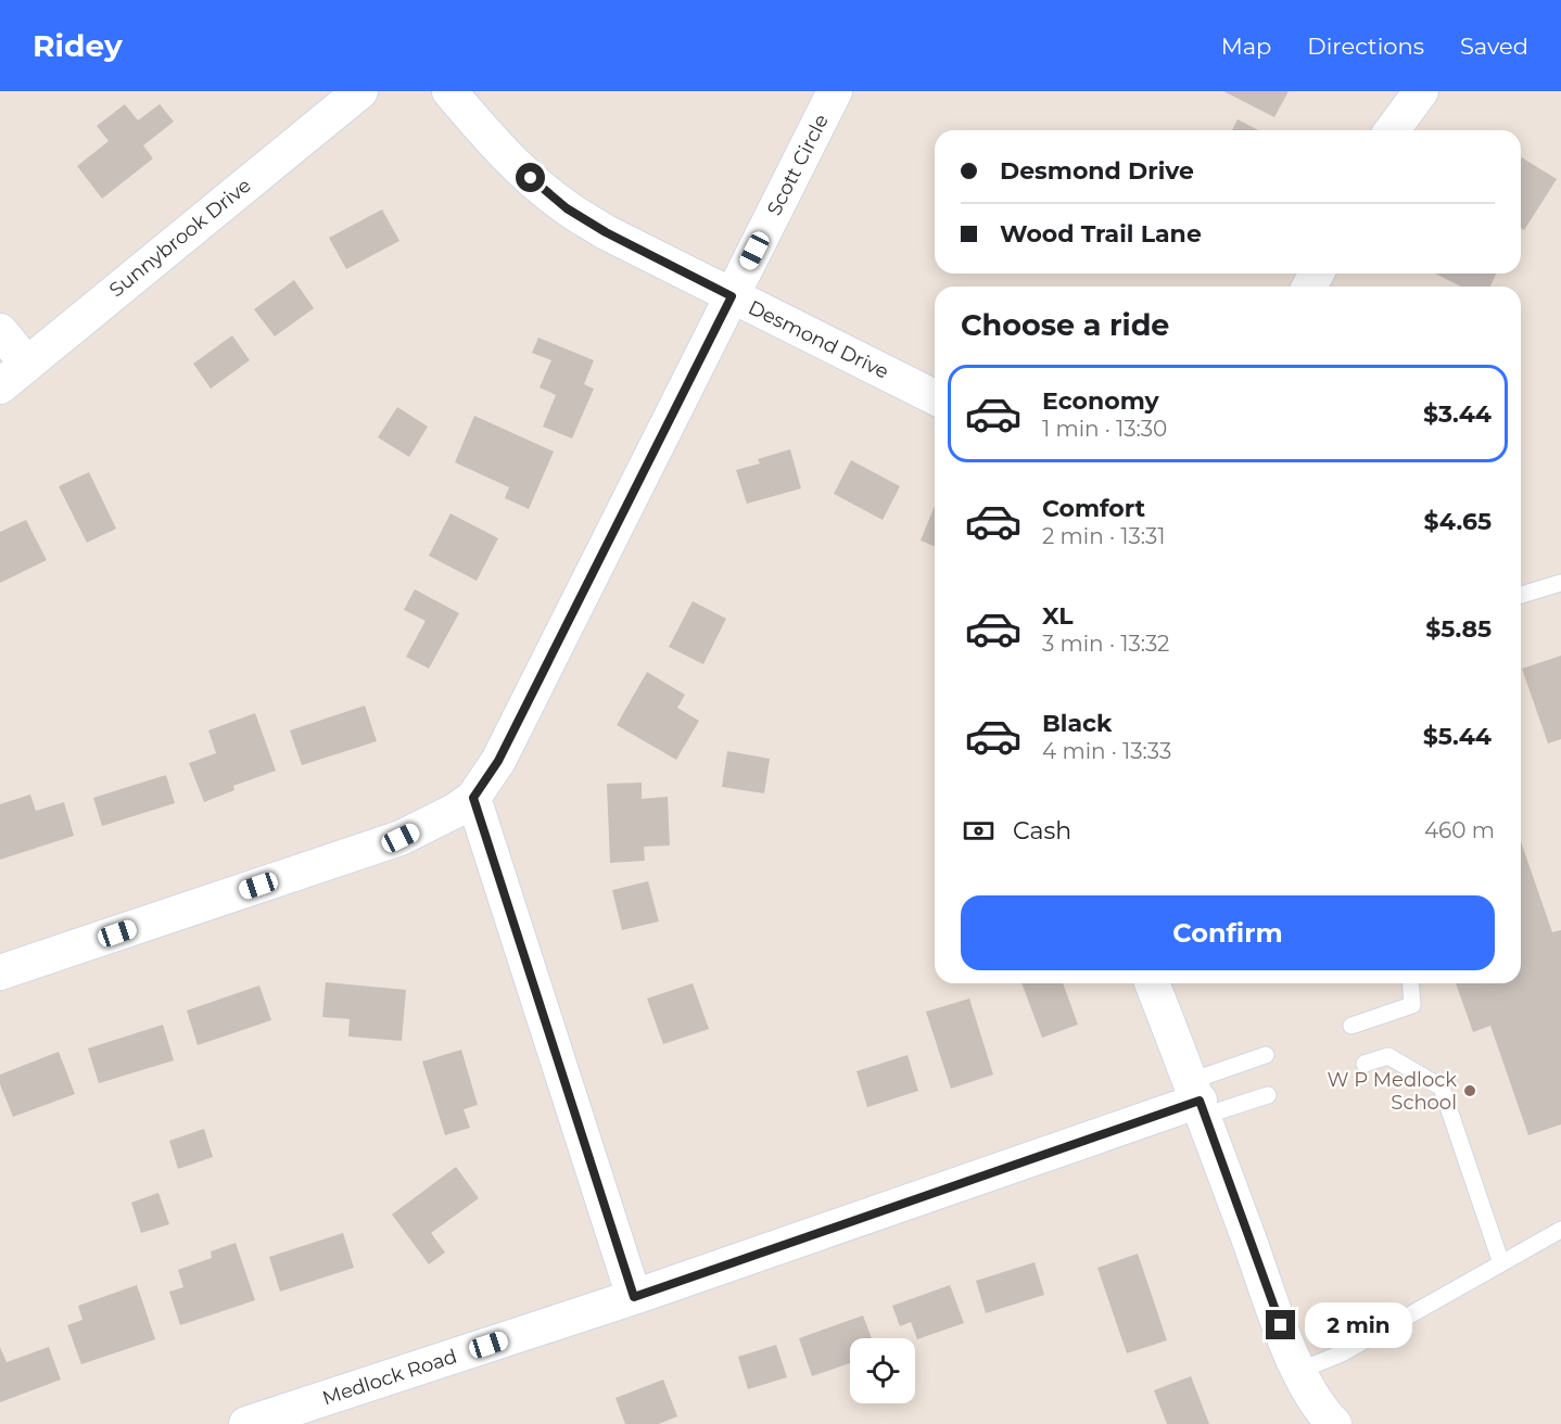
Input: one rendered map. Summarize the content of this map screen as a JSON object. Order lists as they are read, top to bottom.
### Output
{
  "streets": {
    "street": [
      "Scott Circle",
      "Sunnybrook Drive",
      "Desmond Drive",
      "Medlock Road"
    ]
  },
  "crossings": [
    ["Scott Circle", "Desmond Drive"]
  ],
  "places": ["W P Medlock School"],
  "page": {
    "header": "Ridey",
    "nav": ["Map", "Directions", "Saved"],
    "banner": ["Desmond Drive", "Wood Trail Lane"],
    "heading": "Choose a ride",
    "list": [
      {
        "name": "Economy",
        "note": "1 min · 13:30",
        "value": "$3.44"
      },
      {
        "name": "Comfort",
        "note": "2 min · 13:31",
        "value": "$4.65"
      },
      {
        "name": "XL",
        "note": "3 min · 13:32",
        "value": "$5.85"
      },
      {
        "name": "Black",
        "note": "4 min · 13:33",
        "value": "$5.44"
      }
    ],
    "pay": ["Cash", "460 m"],
    "buttons": "Confirm",
    "bubble": "2 min"
  }
}
